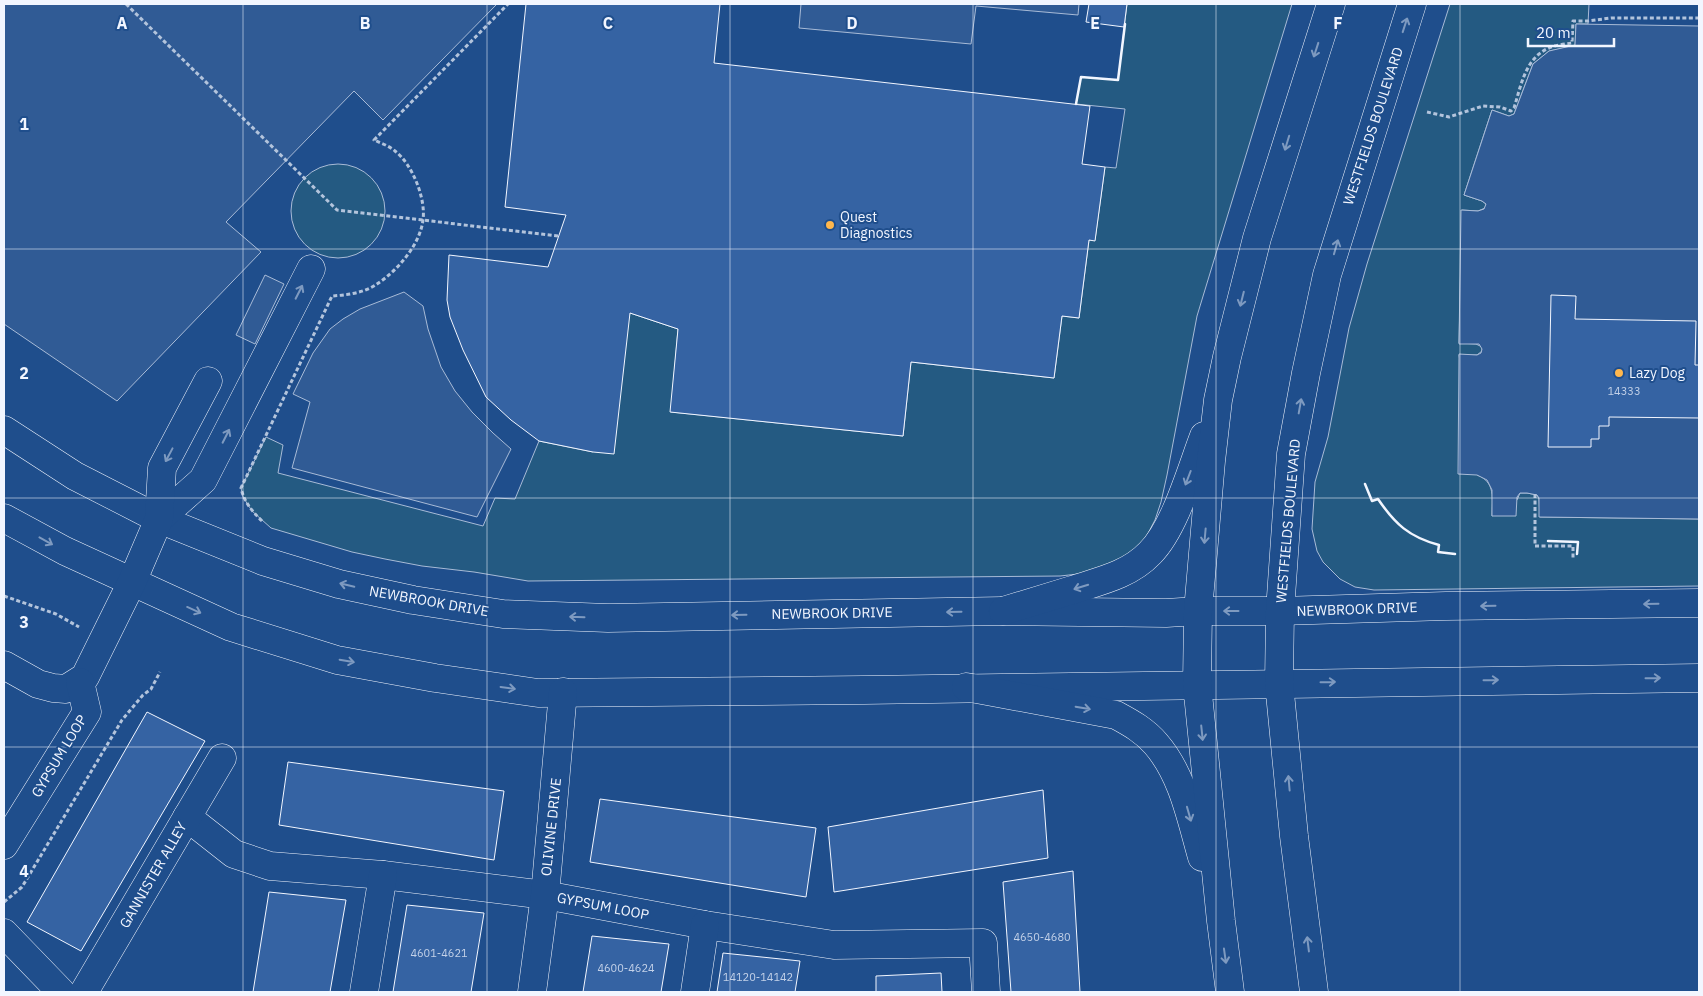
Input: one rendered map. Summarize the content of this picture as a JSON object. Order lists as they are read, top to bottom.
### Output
{
  "streets": {
    "street": [
      "WESTFIELDS BOULEVARD",
      "NEWBROOK DRIVE",
      "GYPSUM LOOP",
      "OLIVINE DRIVE",
      "GANNISTER ALLEY"
    ]
  },
  "crossings": [
    ["WESTFIELDS BOULEVARD", "NEWBROOK DRIVE"],
    ["GYPSUM LOOP", "OLIVINE DRIVE"],
    ["GYPSUM LOOP", "GANNISTER ALLEY"]
  ],
  "places": ["Quest Diagnostics", "Lazy Dog"],
  "house_numbers": [
    "14333",
    "4650-4680",
    "4601-4621",
    "4600-4624",
    "14120-14142"
  ],
  "scale_bar": "20 m",
  "grid": {
    "columns": [
      "A",
      "B",
      "C",
      "D",
      "E",
      "F"
    ],
    "rows": [
      "1",
      "2",
      "3",
      "4"
    ]
  }
}
